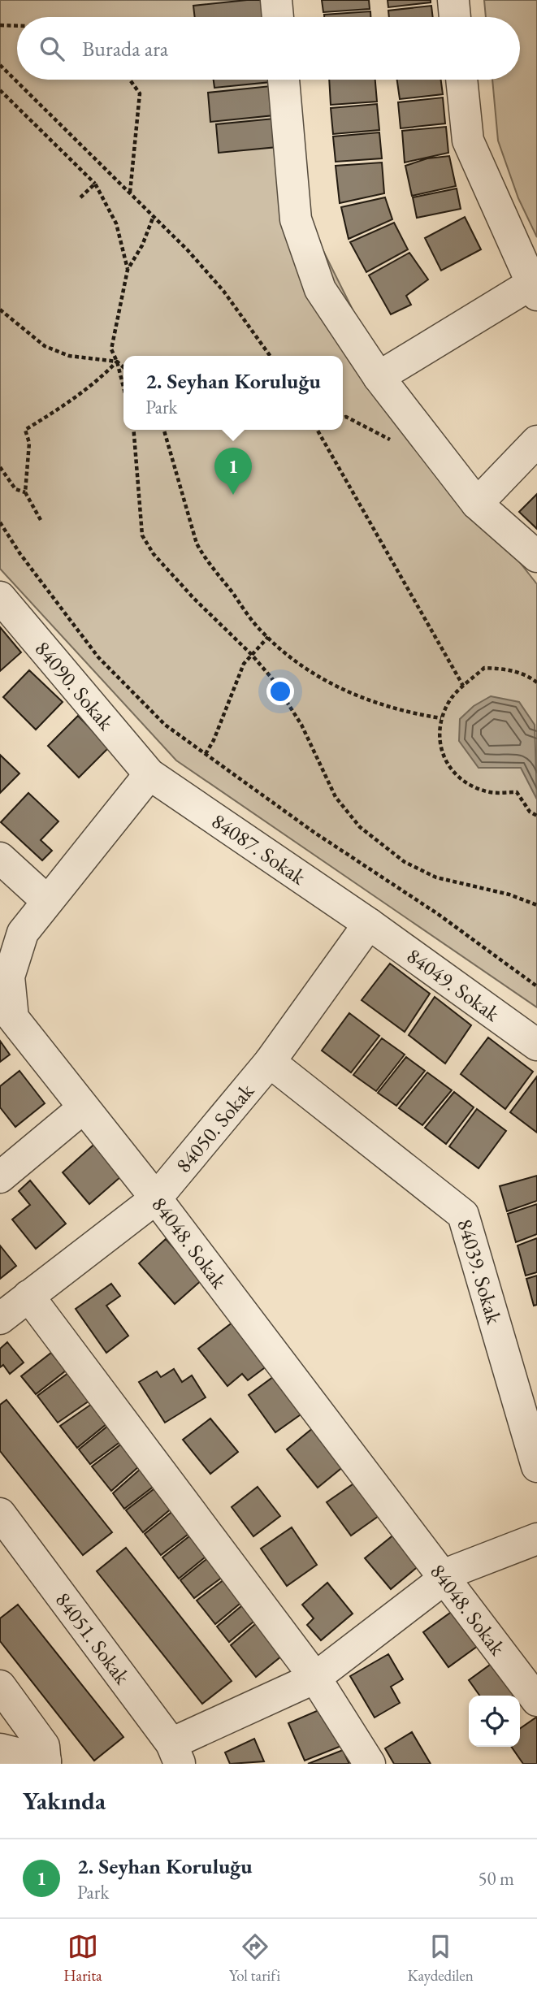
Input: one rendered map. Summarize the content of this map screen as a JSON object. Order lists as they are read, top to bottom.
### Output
{
  "streets": {
    "street": [
      "84090. Sokak",
      "84087. Sokak",
      "84049. Sokak",
      "84050. Sokak",
      "84048. Sokak",
      "84039. Sokak",
      "84051. Sokak"
    ]
  },
  "crossings": [
    ["84090. Sokak", "84087. Sokak"],
    ["84090. Sokak", "84048. Sokak"],
    ["84087. Sokak", "84049. Sokak"],
    ["84087. Sokak", "84050. Sokak"],
    ["84087. Sokak", "84048. Sokak"],
    ["84049. Sokak", "84050. Sokak"],
    ["84050. Sokak", "84048. Sokak"],
    ["84050. Sokak", "84039. Sokak"]
  ],
  "page": {
    "search": "Burada ara",
    "popup": ["2. Seyhan Koruluğu", "Park"],
    "pins": "1",
    "heading": "Yakında",
    "list": [
      {
        "mark": "1",
        "name": "2. Seyhan Koruluğu",
        "note": "Park",
        "value": "50 m"
      }
    ],
    "nav": ["Harita", "Yol tarifi", "Kaydedilen"]
  }
}
